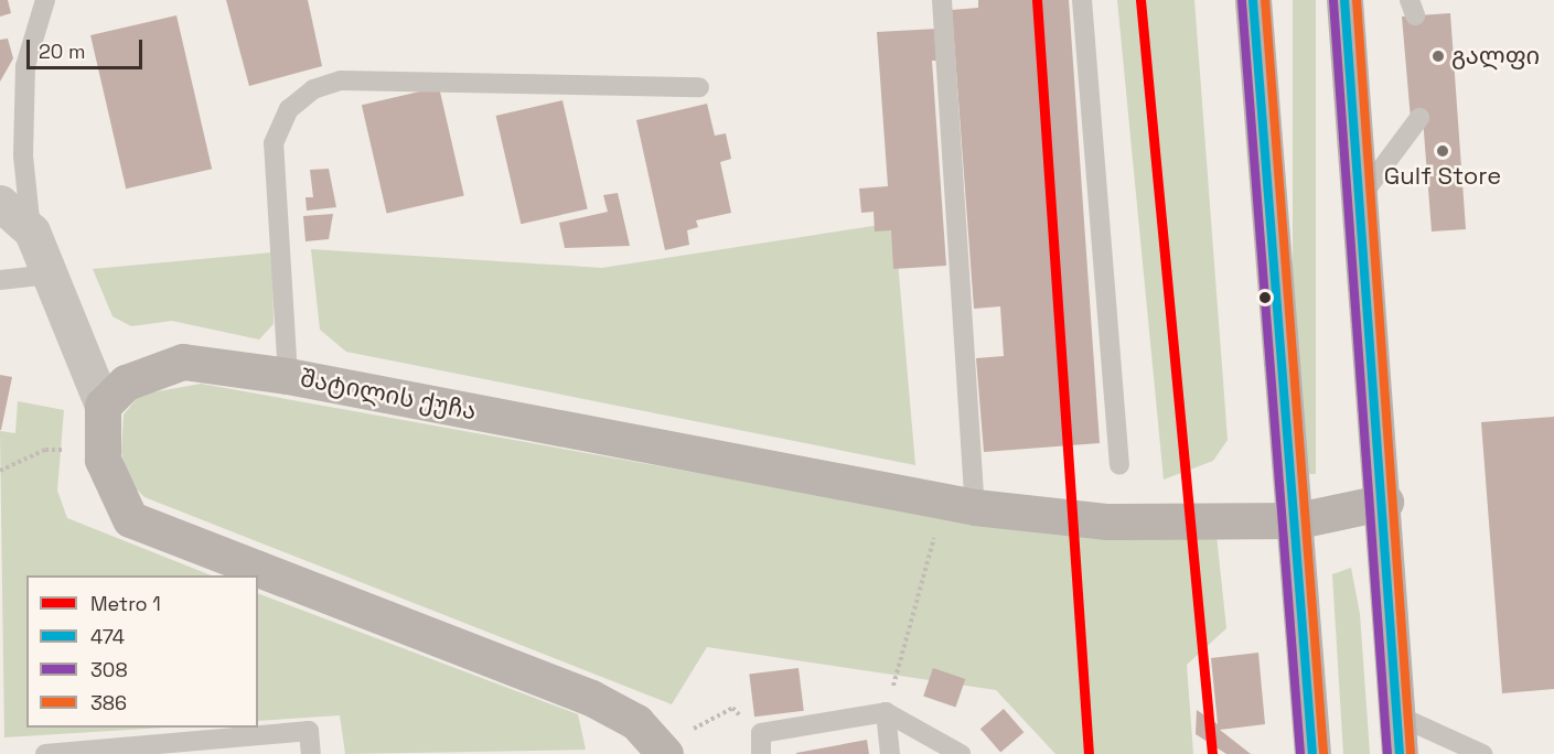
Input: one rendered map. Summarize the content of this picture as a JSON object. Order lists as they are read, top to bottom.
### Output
{
  "streets": {
    "street": ["შატილის ქუჩა"]
  },
  "places": ["გალფი", "Gulf Store"],
  "lines": [
    "metro line 1",
    "transit line 474",
    "transit line 386",
    "transit line 308"
  ],
  "legend": [
    "Metro 1",
    "474",
    "308",
    "386"
  ],
  "scale_bar": "20 m"
}
